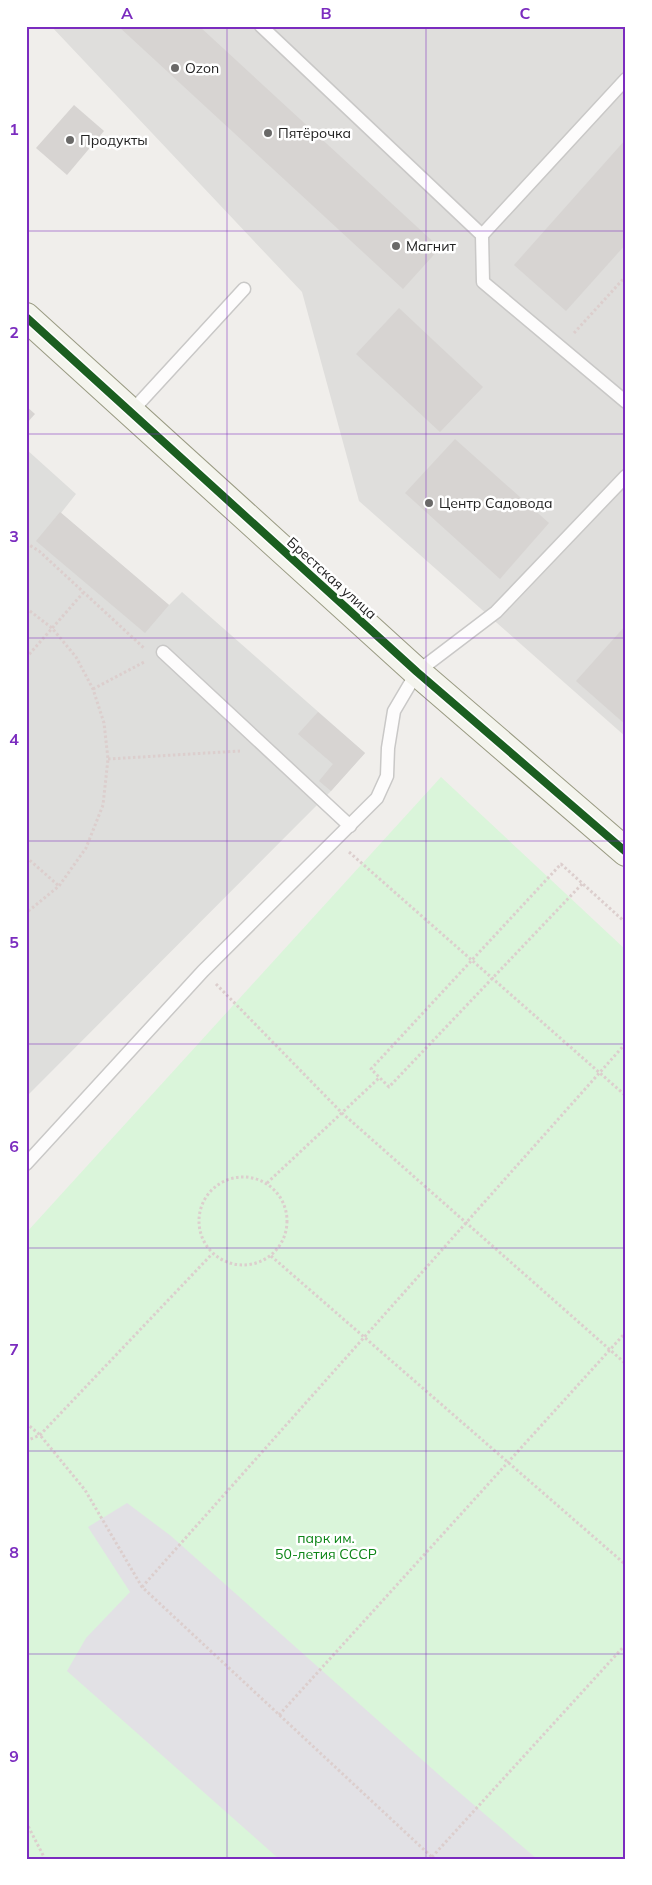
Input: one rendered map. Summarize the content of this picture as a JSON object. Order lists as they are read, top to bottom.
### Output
{
  "streets": {
    "street": ["Брестская улица"]
  },
  "parks": ["парк им. 50-летия СССР"],
  "places": [
    "Ozon",
    "Пятёрочка",
    "Продукты",
    "Магнит",
    "Центр Садовода"
  ],
  "grid": {
    "columns": ["A", "B", "C"],
    "rows": [
      "1",
      "2",
      "3",
      "4",
      "5",
      "6",
      "7",
      "8",
      "9"
    ]
  }
}
